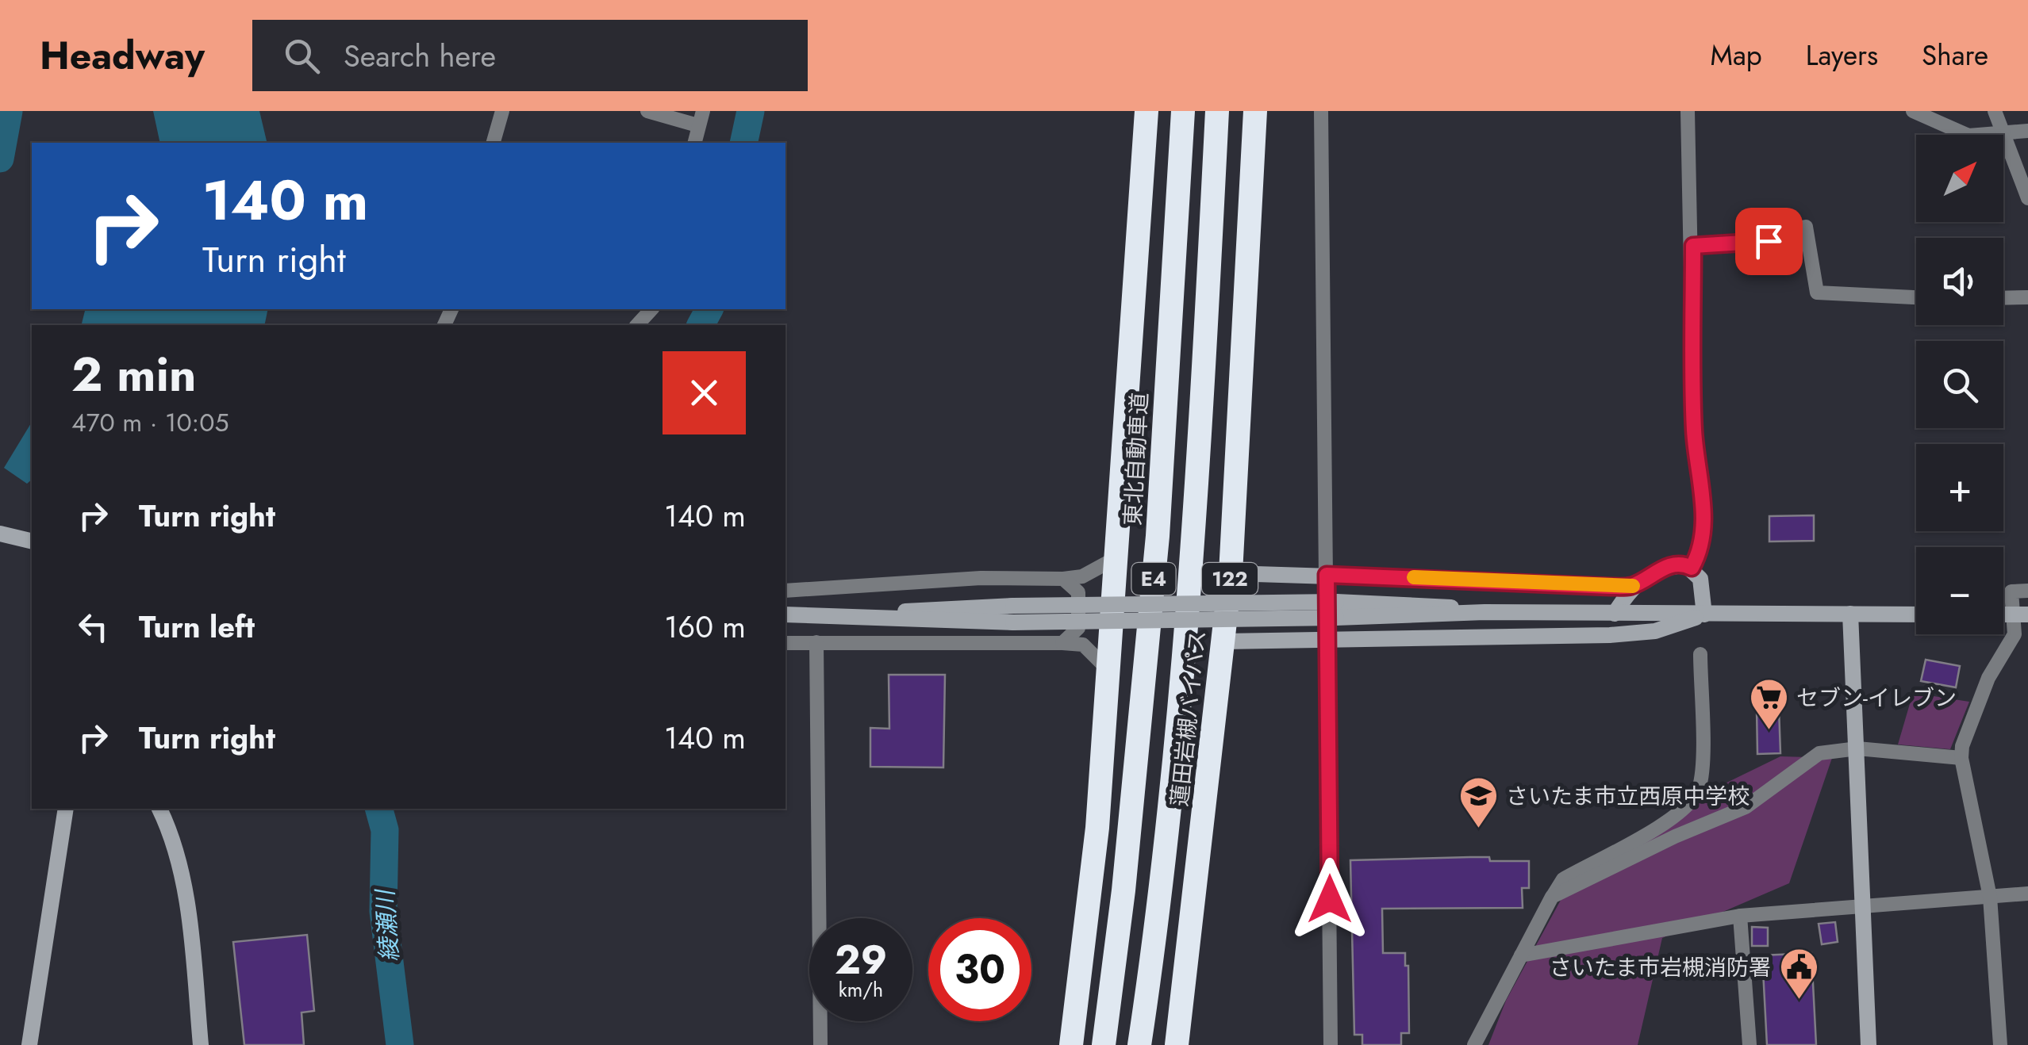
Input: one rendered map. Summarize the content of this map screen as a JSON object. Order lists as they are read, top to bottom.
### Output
{
  "streets": {
    "highway": [
      "東北自動車道",
      "E4",
      "122",
      "蓮田岩槻バイパス"
    ]
  },
  "water": ["綾瀬川"],
  "places": {
    "supermarket": ["セブン-イレブン"],
    "school or university": ["さいたま市立西原中学校"],
    "public building": ["さいたま市岩槻消防署"]
  },
  "north": "top right",
  "page": {
    "header": "Headway",
    "search": "Search here",
    "nav": ["Map", "Layers", "Share"],
    "map_buttons": ["+", "−"],
    "turn": ["140 m", "Turn right"],
    "heading": ["2 min", "470 m · 10:05"],
    "list": [
      {
        "name": "Turn right",
        "value": "140 m"
      },
      {
        "name": "Turn left",
        "value": "160 m"
      },
      {
        "name": "Turn right",
        "value": "140 m"
      }
    ],
    "speed": "29 km/h",
    "limit": "30"
  }
}
